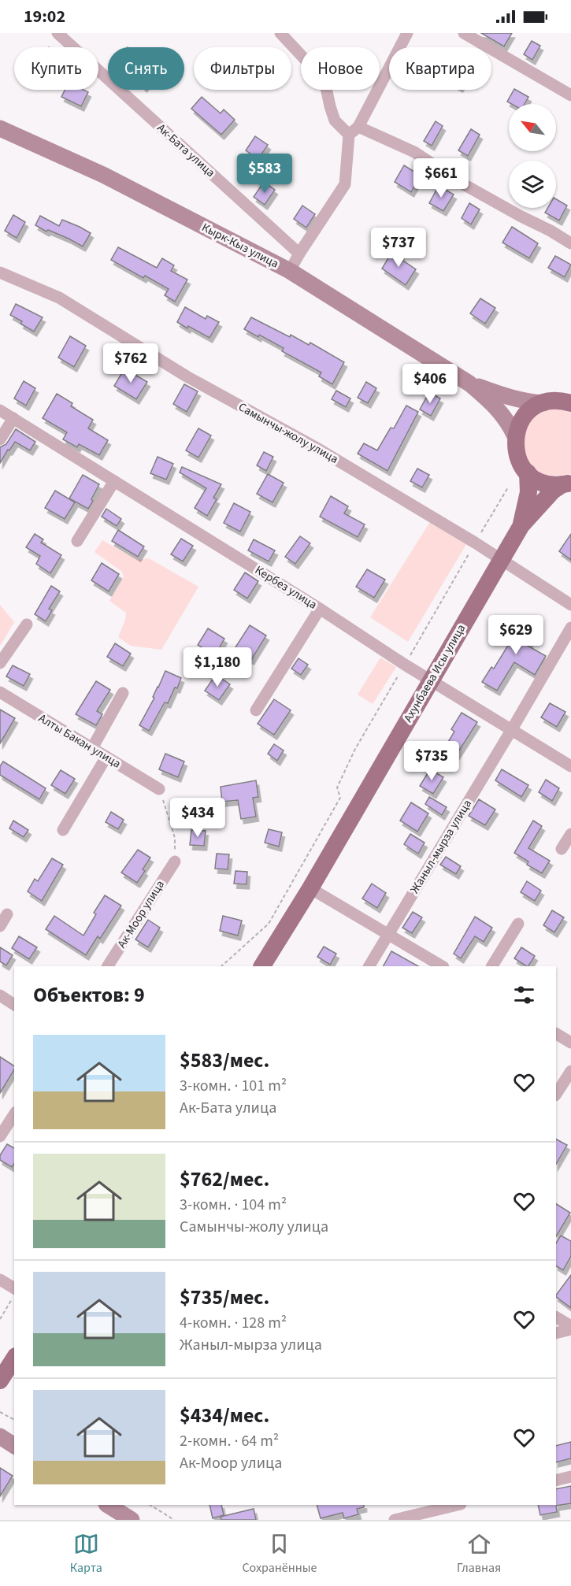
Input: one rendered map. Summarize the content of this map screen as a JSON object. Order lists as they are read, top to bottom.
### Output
{
  "streets": {
    "main road": ["Ахунбаева Исы улица"],
    "street": [
      "Ак-Бата улица",
      "Кырк-Кыз улица",
      "Самынчы-жолу улица",
      "Кербез улица",
      "Алты Бакан улица",
      "Жаныл-мырза улица",
      "Ак-Моор улица"
    ]
  },
  "crossings": [
    ["Самынчы-жолу улица", "Ахунбаева Исы улица"],
    ["Кербез улица", "Ахунбаева Исы улица"],
    ["Кербез улица", "Жаныл-мырза улица"]
  ],
  "north": "top left",
  "page": {
    "status": "19:02",
    "chip": [
      "Купить",
      "Снять",
      "Фильтры",
      "Новое",
      "Квартира"
    ],
    "price": [
      "$583",
      "$661",
      "$737",
      "$762",
      "$406",
      "$629",
      "$1,180",
      "$735",
      "$434"
    ],
    "heading": "Объектов: 9",
    "list": [
      {
        "name": "$583/мес.",
        "note": "3-комн. · 101 m² · Ак-Бата улица"
      },
      {
        "name": "$762/мес.",
        "note": "3-комн. · 104 m² · Самынчы-жолу улица"
      },
      {
        "name": "$735/мес.",
        "note": "4-комн. · 128 m² · Жаныл-мырза улица"
      },
      {
        "name": "$434/мес.",
        "note": "2-комн. · 64 m² · Ак-Моор улица"
      }
    ],
    "tabs": ["Карта", "Сохранённые", "Главная"]
  }
}
